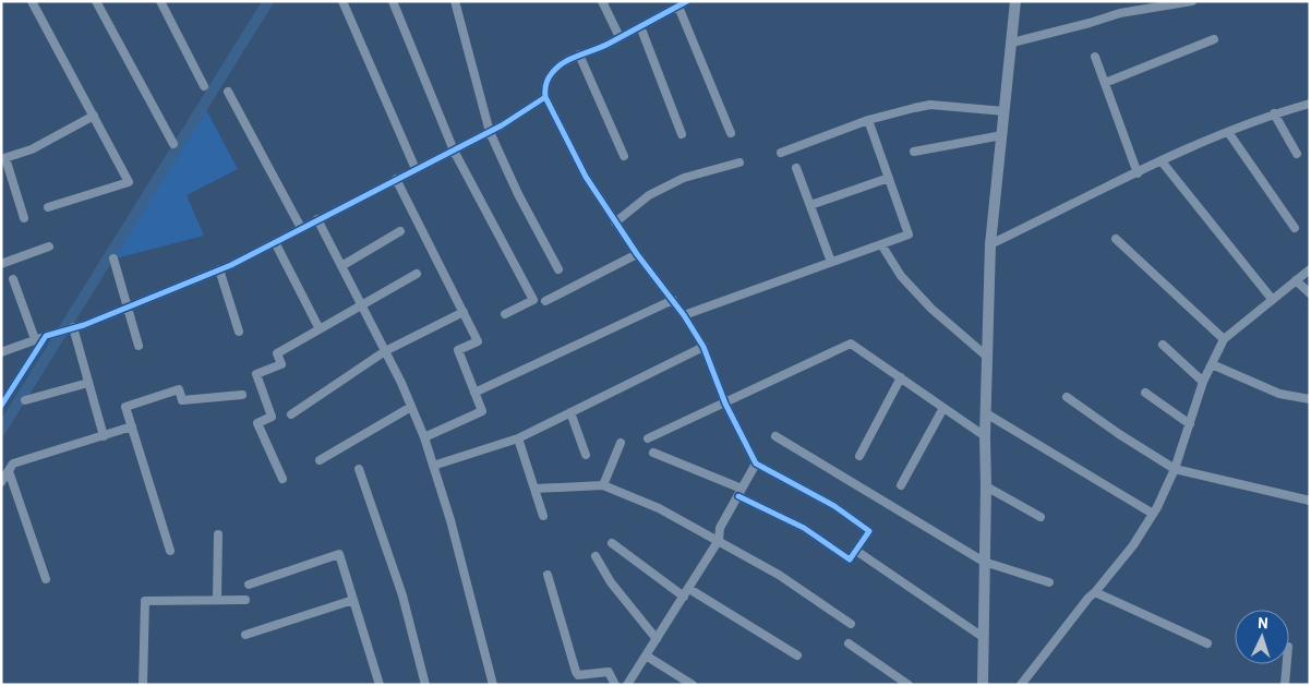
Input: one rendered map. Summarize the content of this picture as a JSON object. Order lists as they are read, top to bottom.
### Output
{
  "north": "top"
}
